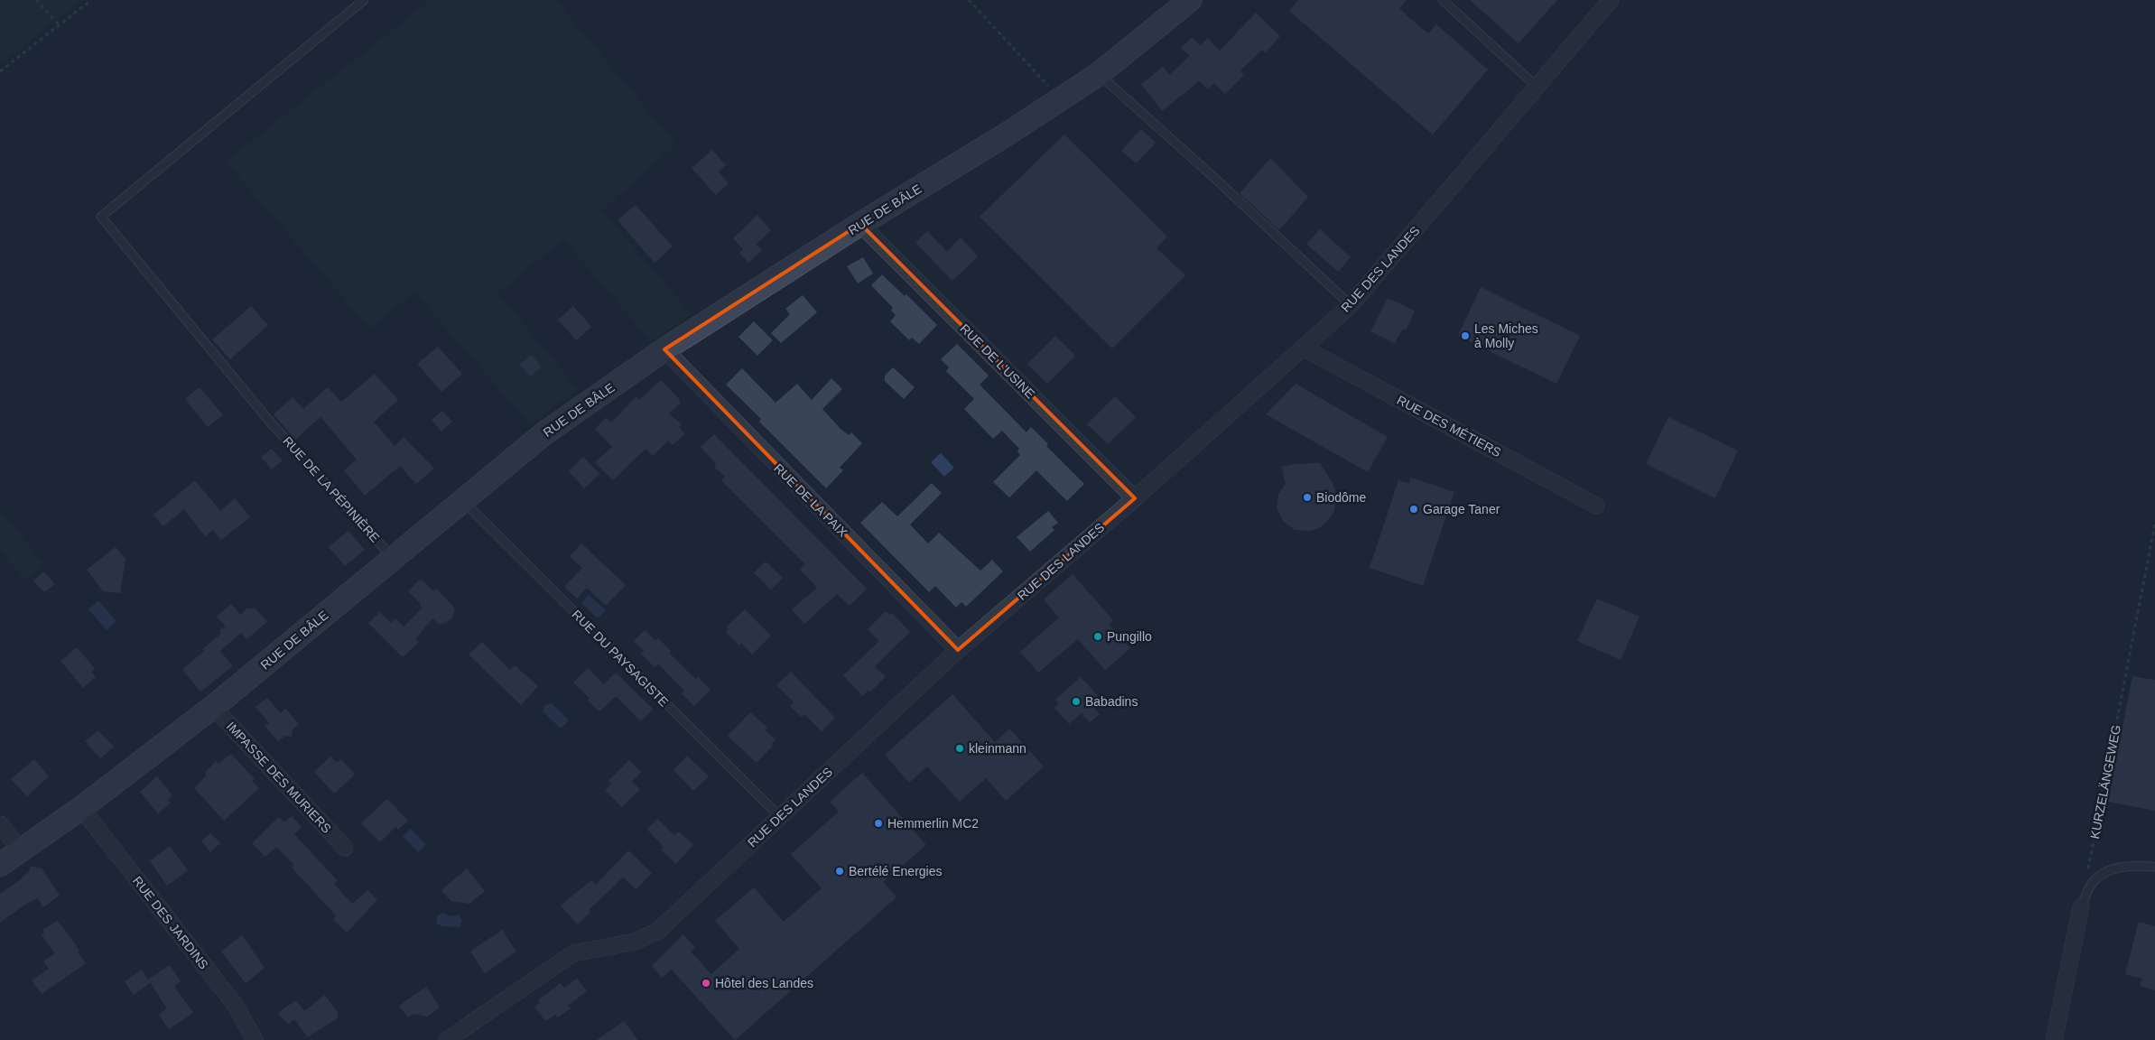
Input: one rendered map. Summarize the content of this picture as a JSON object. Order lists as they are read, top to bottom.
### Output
{
  "streets": {
    "street": [
      "RUE DE BÂLE",
      "RUE DES LANDES",
      "RUE DE L'USINE",
      "RUE DES MÉTIERS",
      "RUE DE LA PAIX",
      "IMPASSE DES MURIERS",
      "RUE DES JARDINS"
    ],
    "lane": ["RUE DE LA PÉPINIÈRE", "RUE DU PAYSAGISTE"],
    "path": ["KURZELÄNGEWEG"]
  },
  "crossings": [
    ["RUE DE BÂLE", "RUE DE L'USINE"],
    ["RUE DE BÂLE", "RUE DE LA PÉPINIÈRE"],
    ["RUE DE BÂLE", "RUE DE LA PAIX"],
    ["RUE DE BÂLE", "RUE DU PAYSAGISTE"],
    ["RUE DE BÂLE", "IMPASSE DES MURIERS"],
    ["RUE DE BÂLE", "RUE DES JARDINS"],
    ["RUE DES LANDES", "RUE DE L'USINE"],
    ["RUE DES LANDES", "RUE DES MÉTIERS"],
    ["RUE DES LANDES", "RUE DE LA PAIX"],
    ["RUE DES LANDES", "RUE DU PAYSAGISTE"]
  ],
  "places": [
    "Les Miches à Molly",
    "Biodôme",
    "Garage Taner",
    "Pungillo",
    "Babadins",
    "kleinmann",
    "Hemmerlin MC2",
    "Bertélé Energies",
    "Hôtel des Landes"
  ]
}
